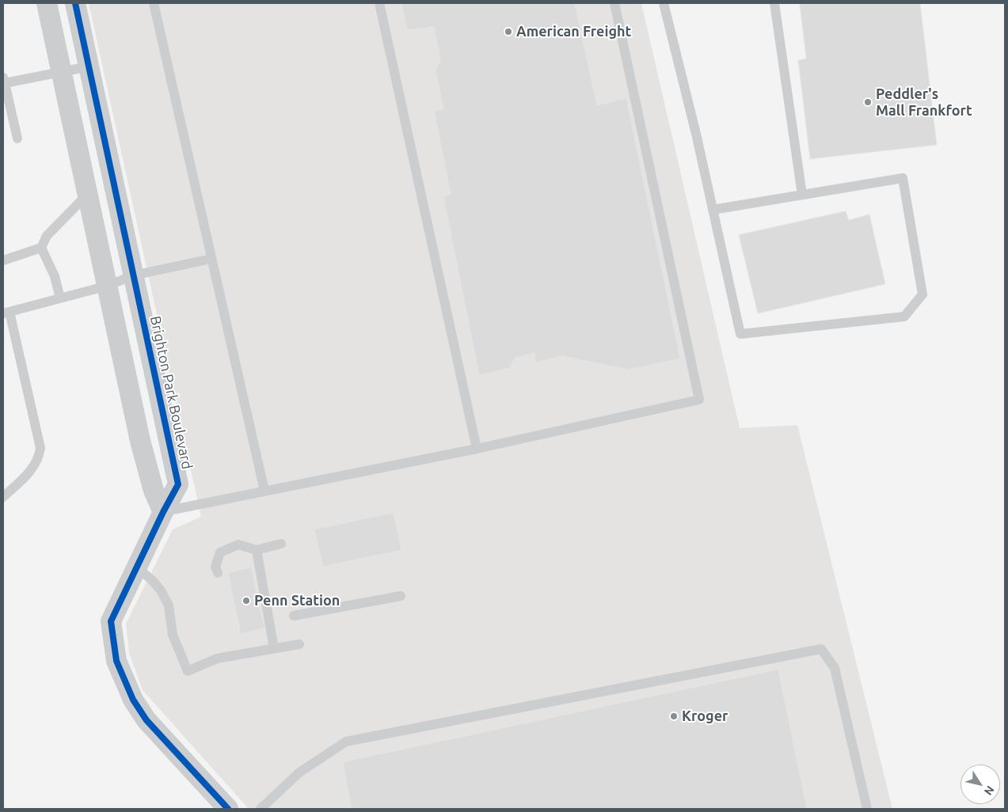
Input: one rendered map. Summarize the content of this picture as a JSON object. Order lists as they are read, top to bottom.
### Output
{
  "streets": {
    "street": ["Brighton Park Boulevard"]
  },
  "places": [
    "American Freight",
    "Peddler's Mall Frankfort",
    "Penn Station",
    "Kroger"
  ],
  "north": "bottom right"
}
